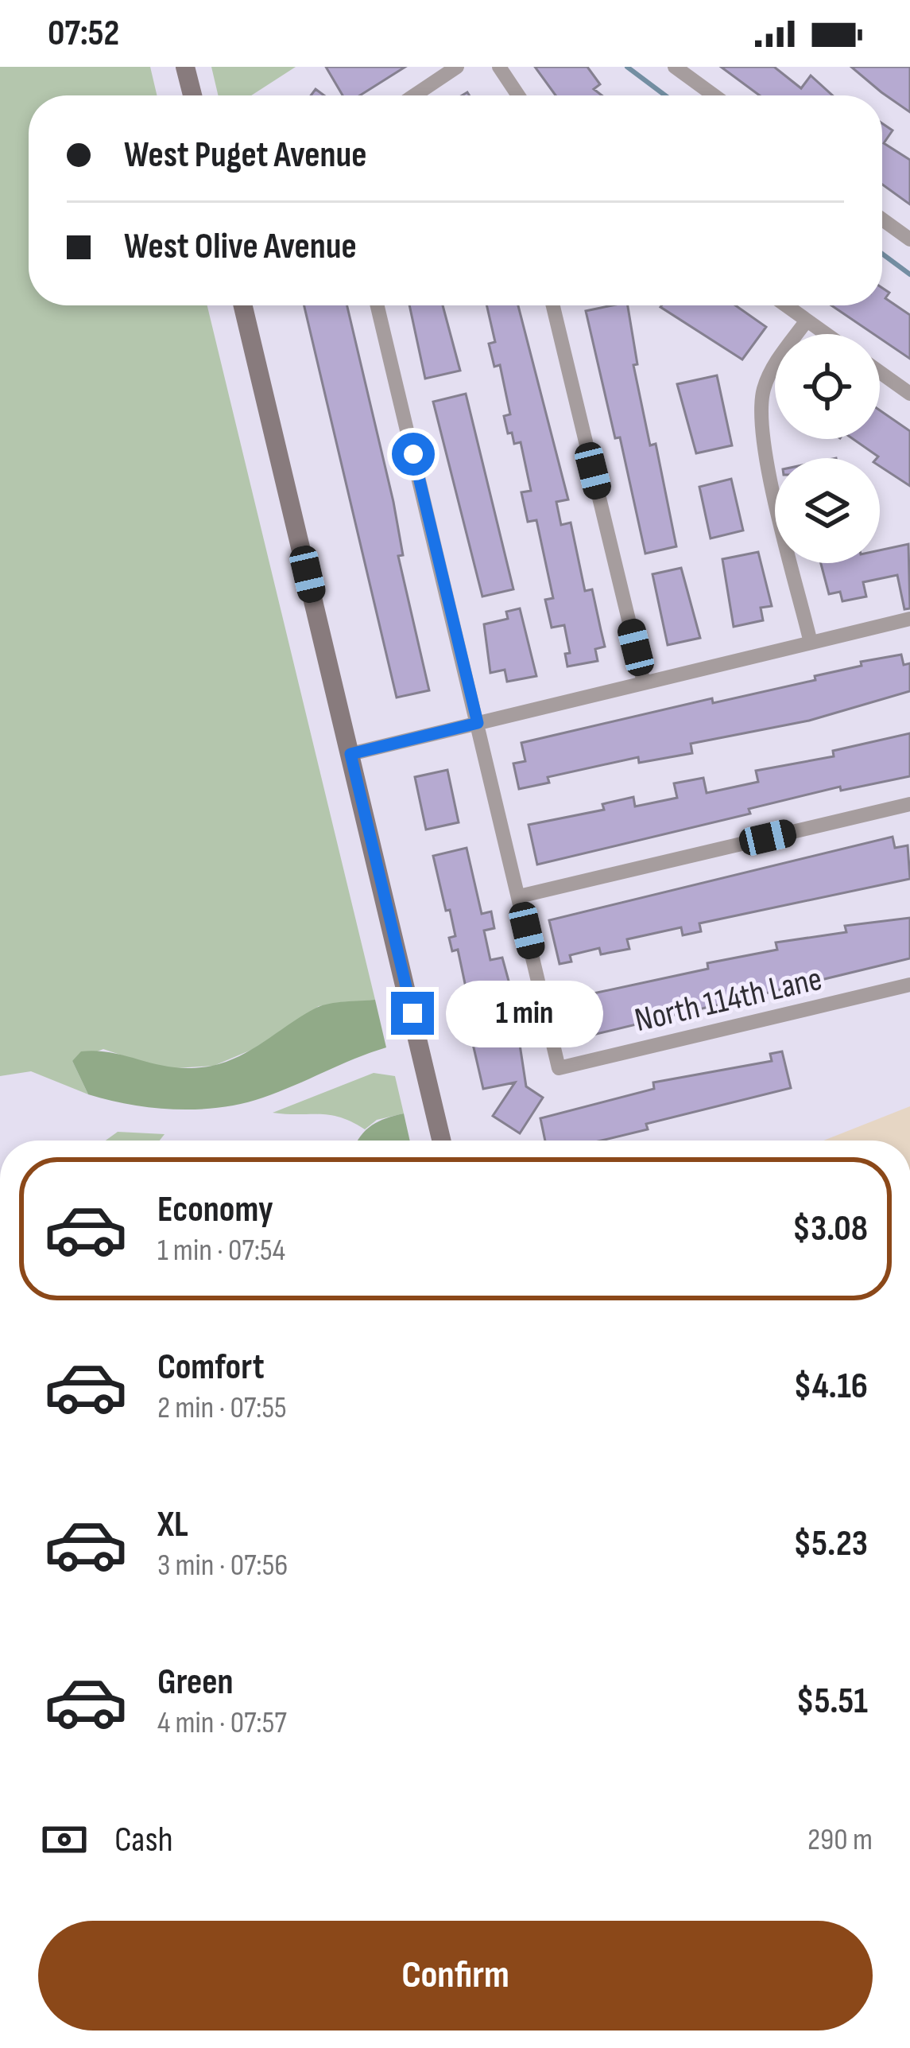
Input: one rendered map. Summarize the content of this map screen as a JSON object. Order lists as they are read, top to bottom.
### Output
{
  "streets": {
    "street": ["North 114th Lane"]
  },
  "page": {
    "status": "07:52",
    "banner": ["West Puget Avenue", "West Olive Avenue"],
    "bubble": "1 min",
    "list": [
      {
        "name": "Economy",
        "note": "1 min · 07:54",
        "value": "$3.08"
      },
      {
        "name": "Comfort",
        "note": "2 min · 07:55",
        "value": "$4.16"
      },
      {
        "name": "XL",
        "note": "3 min · 07:56",
        "value": "$5.23"
      },
      {
        "name": "Green",
        "note": "4 min · 07:57",
        "value": "$5.51"
      }
    ],
    "pay": ["Cash", "290 m"],
    "buttons": "Confirm"
  }
}
